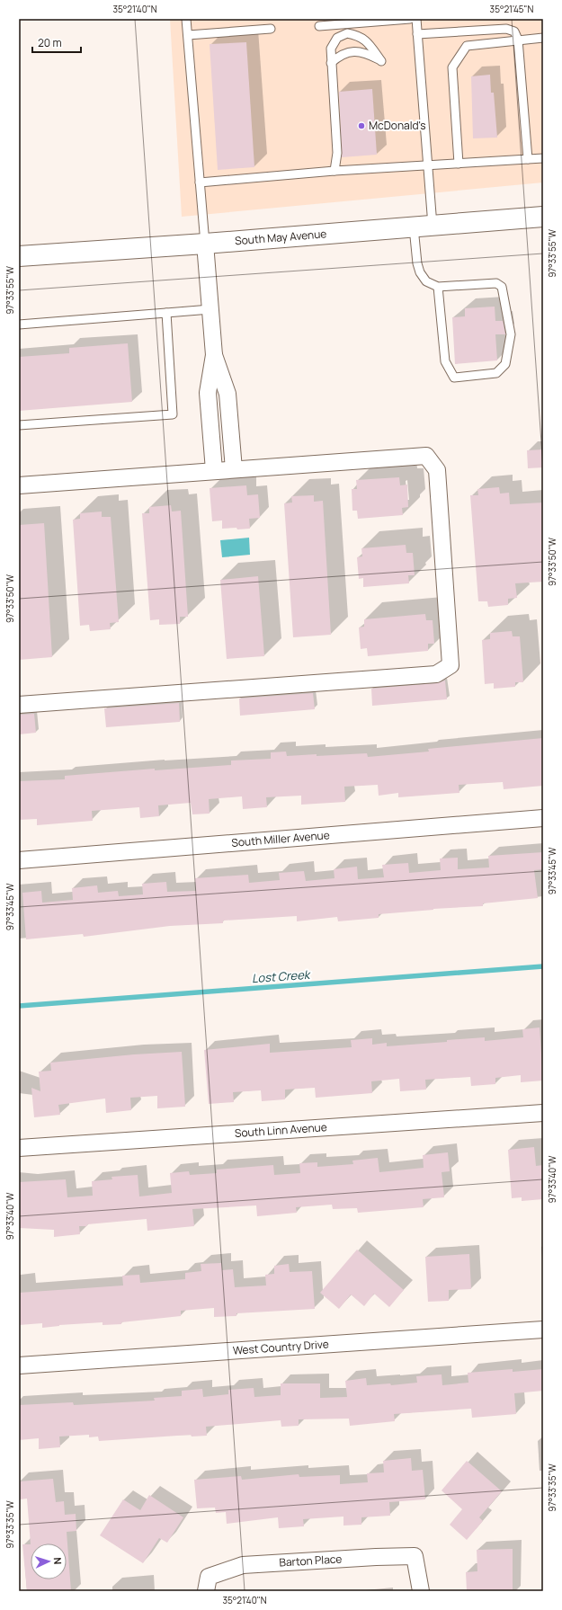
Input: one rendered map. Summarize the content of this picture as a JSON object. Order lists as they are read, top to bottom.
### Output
{
  "streets": {
    "main road": ["South May Avenue"],
    "street": [
      "South Miller Avenue",
      "South Linn Avenue",
      "West Country Drive",
      "Barton Place"
    ]
  },
  "water": ["Lost Creek"],
  "places": ["McDonald's"],
  "scale_bar": "20 m",
  "north": "right",
  "coordinates": [
    "35°21'40\"N",
    "35°21'45\"N",
    "97°33'55\"W",
    "97°33'50\"W",
    "97°33'45\"W",
    "97°33'40\"W",
    "97°33'35\"W"
  ]
}
